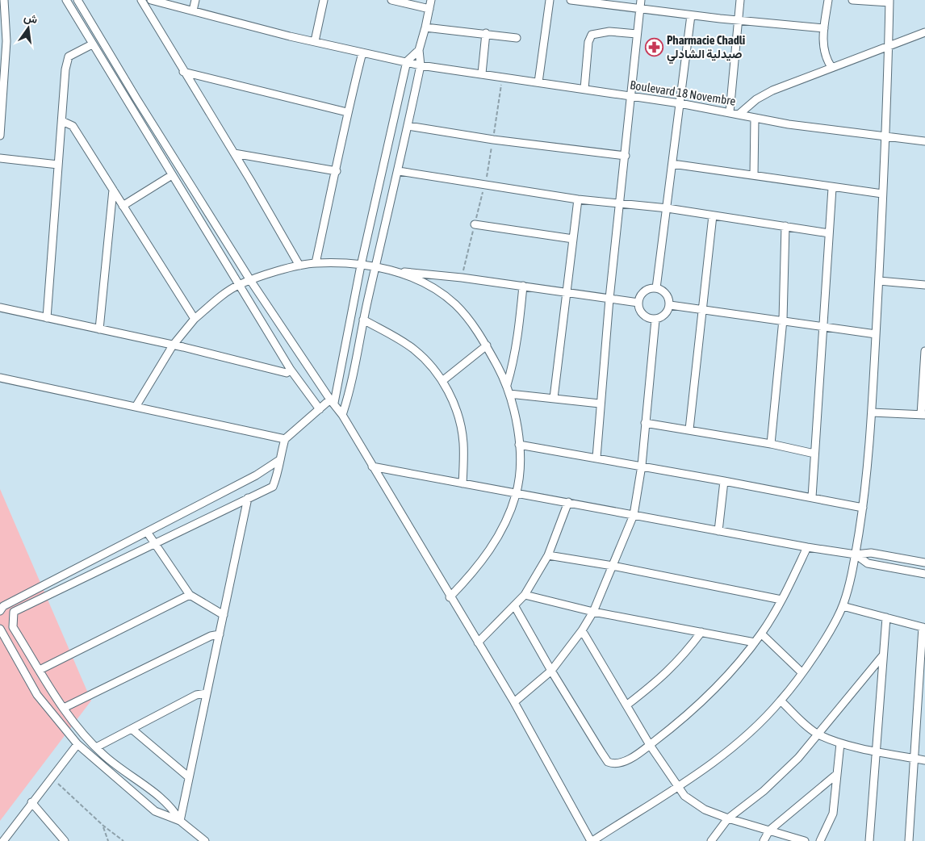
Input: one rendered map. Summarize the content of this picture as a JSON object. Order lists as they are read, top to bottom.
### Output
{
  "streets": {
    "street": ["Boulevard 18 Novembre"]
  },
  "places": {
    "pharmacy": ["Pharmacie Chadli صيدلية الشادلي"]
  },
  "north": "top"
}
